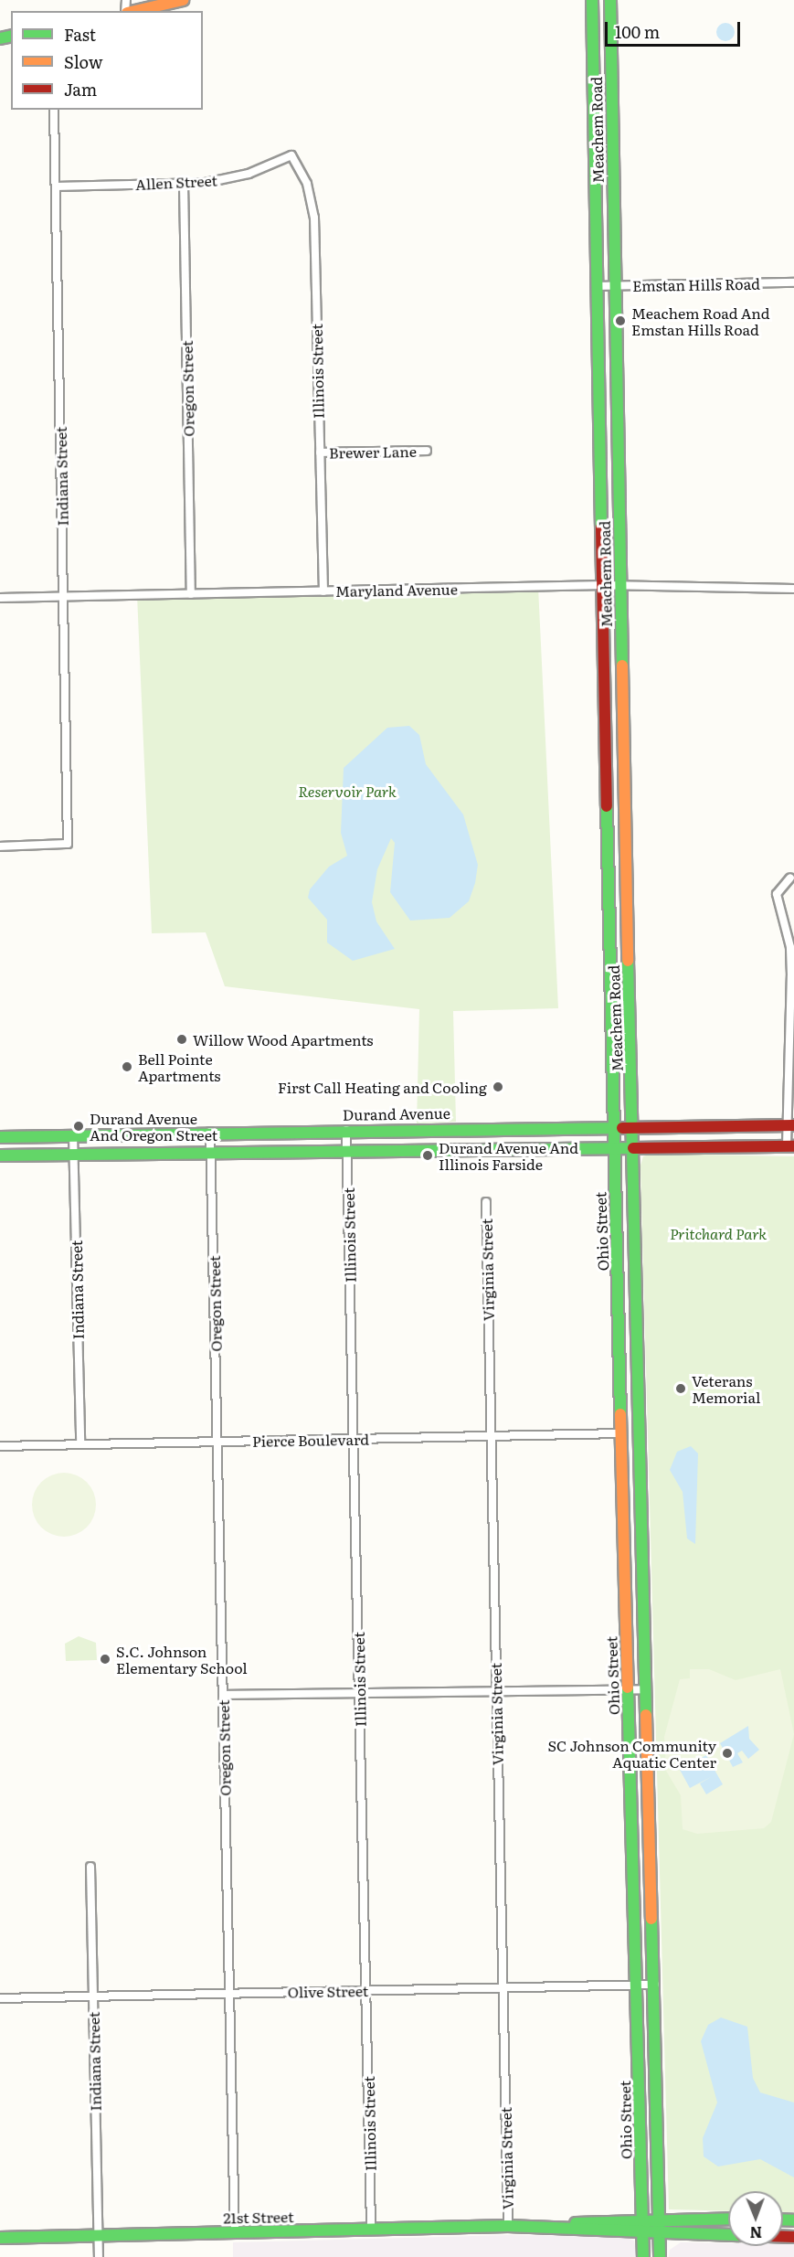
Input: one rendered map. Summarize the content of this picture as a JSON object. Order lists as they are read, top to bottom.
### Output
{
  "streets": {
    "street": [
      "Meachem Road",
      "Allen Street",
      "Emstan Hills Road",
      "Illinois Street",
      "Oregon Street",
      "Brewer Lane",
      "Indiana Street",
      "Maryland Avenue",
      "Durand Avenue",
      "Ohio Street",
      "Virginia Street",
      "Pierce Boulevard",
      "Olive Street",
      "21st Street"
    ]
  },
  "crossings": [
    ["Meachem Road", "Emstan Hills Road"],
    ["Meachem Road", "Maryland Avenue"],
    ["Meachem Road", "Durand Avenue"],
    ["Meachem Road", "Ohio Street"],
    ["Allen Street", "Illinois Street"],
    ["Allen Street", "Oregon Street"],
    ["Allen Street", "Indiana Street"],
    ["Illinois Street", "Brewer Lane"],
    ["Illinois Street", "Maryland Avenue"],
    ["Illinois Street", "Durand Avenue"],
    ["Illinois Street", "Pierce Boulevard"],
    ["Illinois Street", "Olive Street"],
    ["Illinois Street", "21st Street"],
    ["Oregon Street", "Maryland Avenue"],
    ["Oregon Street", "Durand Avenue"],
    ["Oregon Street", "Pierce Boulevard"],
    ["Oregon Street", "Olive Street"],
    ["Oregon Street", "21st Street"],
    ["Indiana Street", "Maryland Avenue"],
    ["Indiana Street", "Durand Avenue"],
    ["Indiana Street", "Pierce Boulevard"],
    ["Indiana Street", "Olive Street"],
    ["Indiana Street", "21st Street"],
    ["Durand Avenue", "Ohio Street"],
    ["Ohio Street", "Pierce Boulevard"],
    ["Ohio Street", "Olive Street"],
    ["Ohio Street", "21st Street"],
    ["Virginia Street", "Pierce Boulevard"],
    ["Virginia Street", "Olive Street"],
    ["Virginia Street", "21st Street"]
  ],
  "parks": ["Reservoir Park", "Pritchard Park"],
  "places": [
    "Meachem Road And Emstan Hills Road",
    "Willow Wood Apartments",
    "Bell Pointe Apartments",
    "First Call Heating and Cooling",
    "Durand Avenue And Oregon Street",
    "Durand Avenue And Illinois Farside",
    "Veterans Memorial",
    "S.C. Johnson Elementary School",
    "SC Johnson Community Aquatic Center"
  ],
  "legend": ["Fast", "Slow", "Jam"],
  "scale_bar": "100 m",
  "north": "bottom"
}
